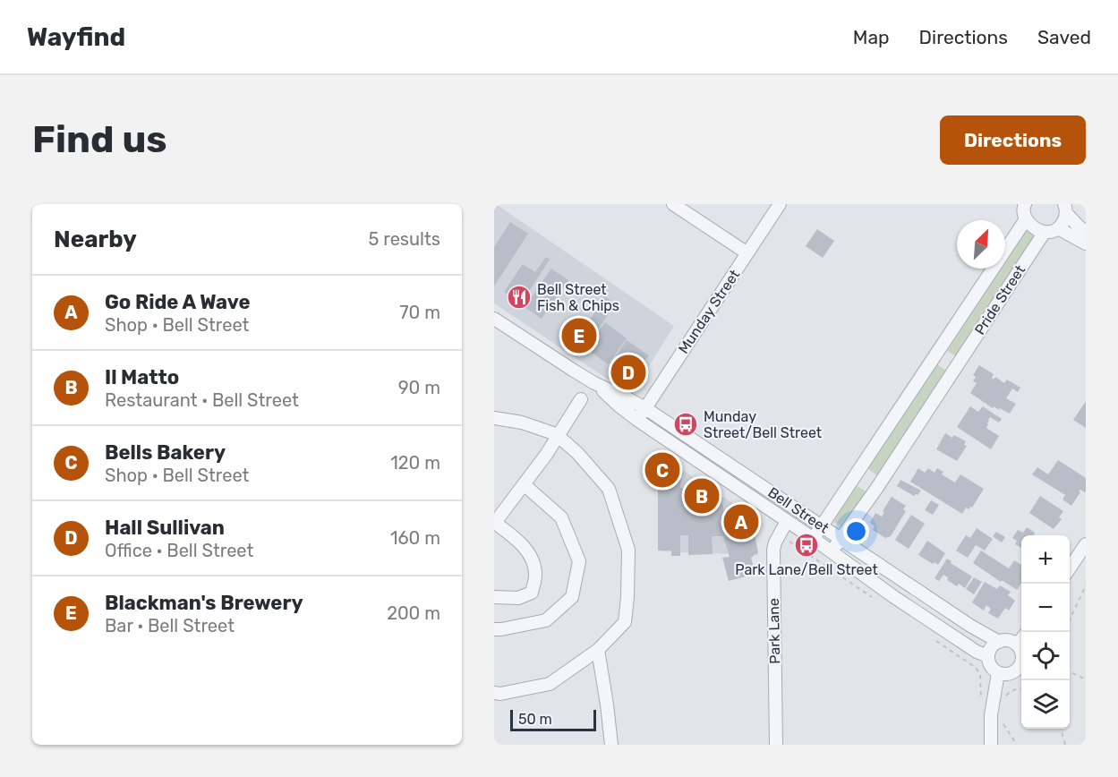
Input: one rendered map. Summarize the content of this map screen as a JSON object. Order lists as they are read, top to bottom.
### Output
{
  "streets": {
    "street": [
      "Pride Street",
      "Munday Street",
      "Bell Street",
      "Park Lane"
    ]
  },
  "crossings": [
    ["Pride Street", "Bell Street"],
    ["Munday Street", "Bell Street"],
    ["Bell Street", "Park Lane"]
  ],
  "places": {
    "restaurant": ["Bell Street Fish & Chips"],
    "bus stop": ["Munday Street/Bell Street", "Park Lane/Bell Street"]
  },
  "scale_bar": "50 m",
  "north": "top right",
  "page": {
    "header": "Wayfind",
    "nav": ["Map", "Directions", "Saved"],
    "buttons": "Directions",
    "title": "Find us",
    "heading": ["Nearby", "5 results"],
    "list": [
      {
        "mark": "A",
        "name": "Go Ride A Wave",
        "note": "Shop · Bell Street",
        "value": "70 m"
      },
      {
        "mark": "B",
        "name": "Il Matto",
        "note": "Restaurant · Bell Street",
        "value": "90 m"
      },
      {
        "mark": "C",
        "name": "Bells Bakery",
        "note": "Shop · Bell Street",
        "value": "120 m"
      },
      {
        "mark": "D",
        "name": "Hall Sullivan",
        "note": "Office · Bell Street",
        "value": "160 m"
      },
      {
        "mark": "E",
        "name": "Blackman's Brewery",
        "note": "Bar · Bell Street",
        "value": "200 m"
      }
    ],
    "pins": [
      "E",
      "D",
      "C",
      "B",
      "A"
    ],
    "map_buttons": ["+", "−"],
    "scale": "50 m"
  }
}
